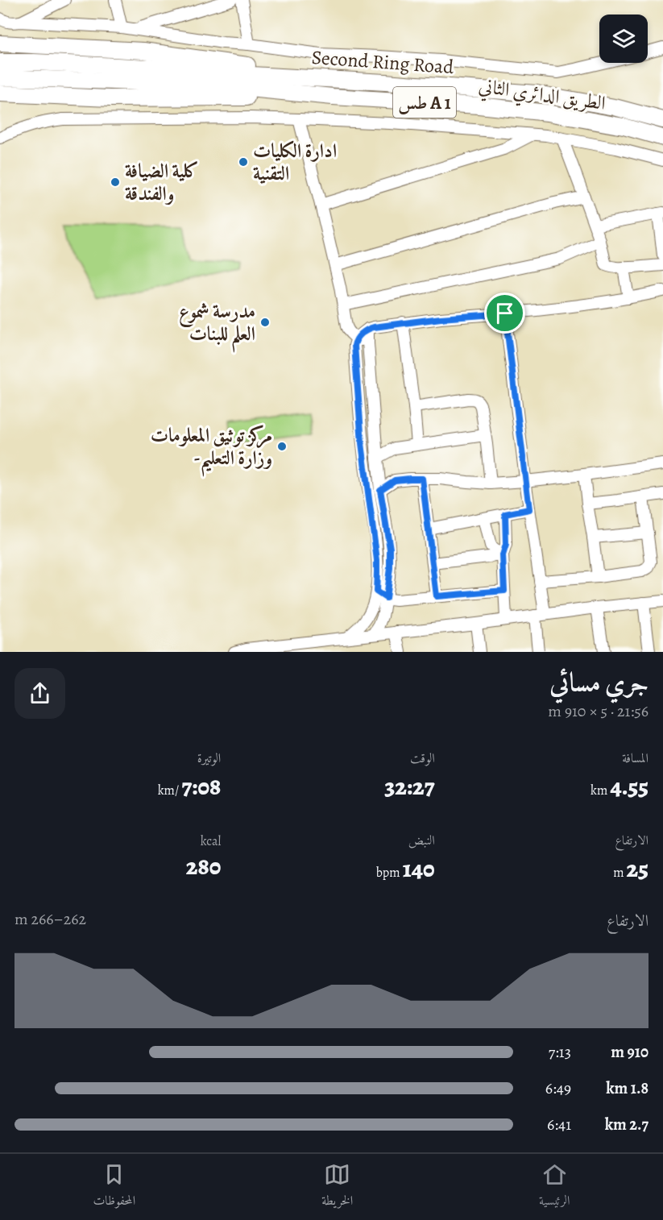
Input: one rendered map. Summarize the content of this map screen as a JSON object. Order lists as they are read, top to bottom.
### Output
{
  "streets": {
    "highway": ["Second Ring Road", "الطريق الدائري الثاني", "طس A 1"]
  },
  "crossings": [
    ["Second Ring Road", "الطريق الدائري الثاني"]
  ],
  "places": [
    "ادارة الكليات التقنية",
    "كلية الضيافة والفندقة",
    "مدرسة شموع العلم للبنات",
    "مركز توثيق المعلومات -وزارة التعليم"
  ],
  "page": {
    "heading": ["جري مسائي", "21:56 · 5 × 910 m"],
    "stats": [
      ["المسافة", "4.55 km"],
      ["الوقت", "32:27"],
      ["الوتيرة", "7:08 /km"],
      ["الارتفاع", "25 m"],
      ["النبض", "140 bpm"],
      ["kcal", "280"]
    ],
    "chart": ["الارتفاع", "262–266 m"],
    "list": [
      {
        "name": "910 m",
        "note": "7:13"
      },
      {
        "name": "1.8 km",
        "note": "6:49"
      },
      {
        "name": "2.7 km",
        "note": "6:41"
      }
    ],
    "tabs": ["الرئيسية", "الخريطة", "المحفوظات"]
  }
}
